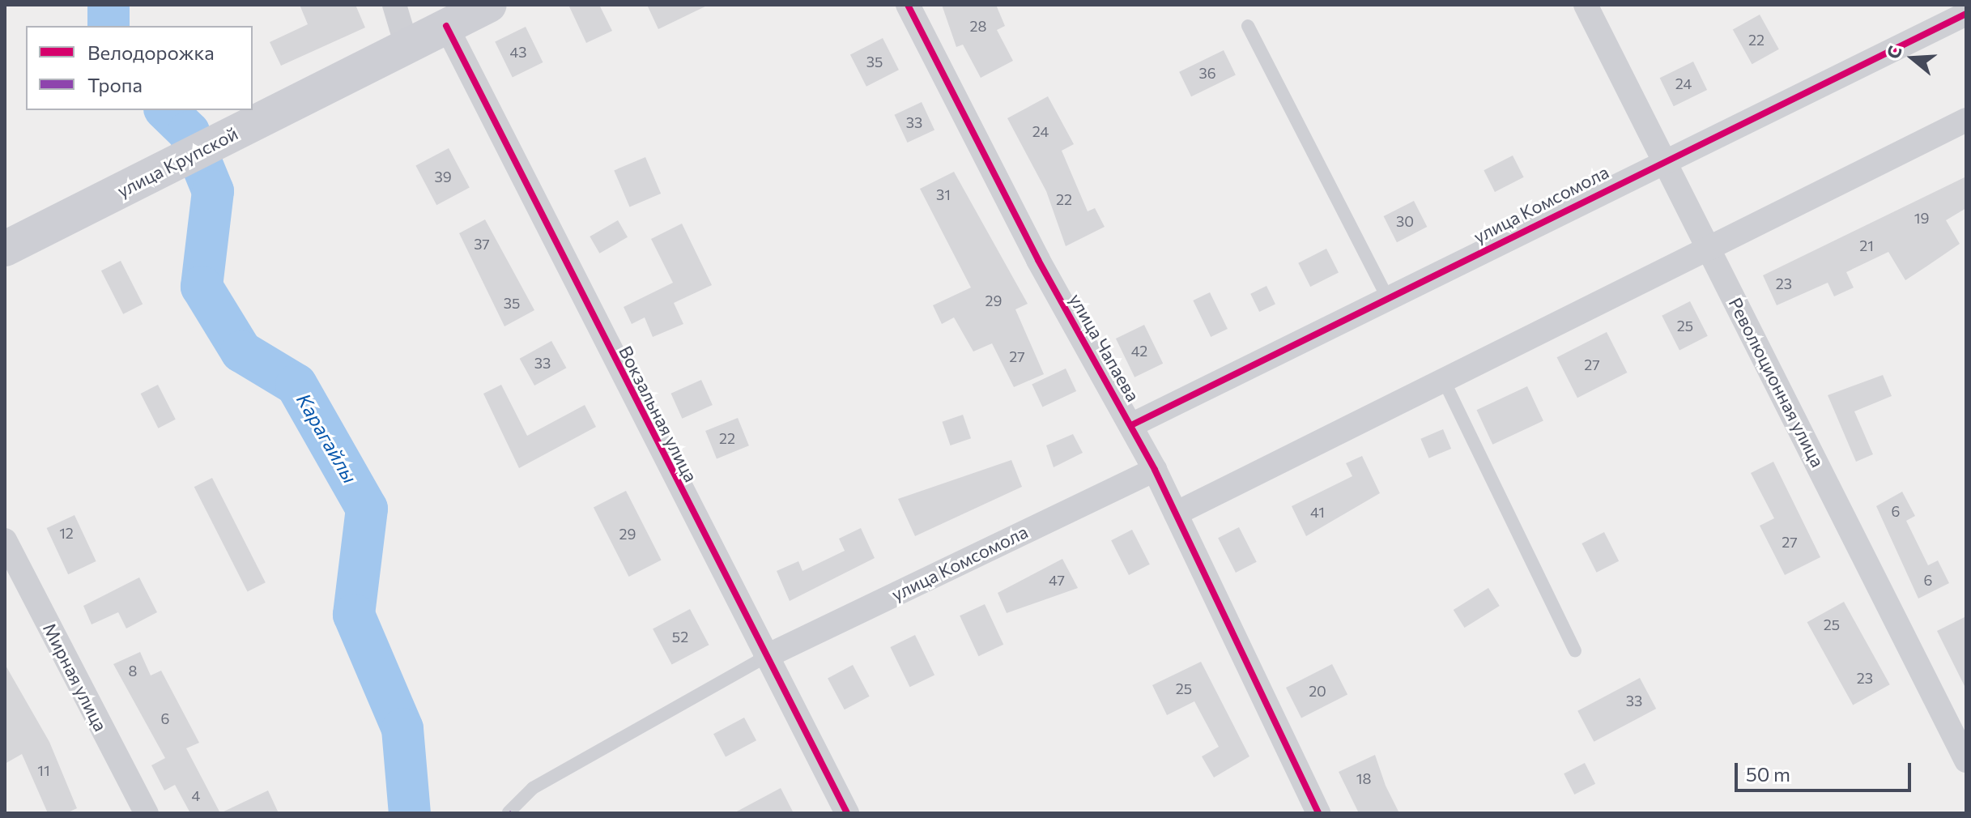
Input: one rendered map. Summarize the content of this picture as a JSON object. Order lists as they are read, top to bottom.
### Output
{
  "streets": {
    "main road": ["улица Крупской"],
    "street": [
      "улица Комсомола",
      "улица Чапаева",
      "Революционная улица",
      "Вокзальная улица",
      "Мирная улица"
    ]
  },
  "crossings": [
    ["улица Крупской", "Вокзальная улица"],
    ["улица Комсомола", "улица Чапаева"],
    ["улица Комсомола", "Революционная улица"],
    ["улица Комсомола", "Вокзальная улица"]
  ],
  "water": ["Карагайлы"],
  "house_numbers": [
    "28",
    "22",
    "43",
    "35",
    "36",
    "24",
    "33",
    "24",
    "39",
    "31",
    "22",
    "19",
    "30",
    "37",
    "21",
    "23",
    "29",
    "35",
    "25",
    "42",
    "27",
    "33",
    "27",
    "22",
    "6",
    "41",
    "12",
    "29",
    "27",
    "47",
    "6",
    "25",
    "52",
    "8",
    "23",
    "25",
    "20",
    "33",
    "6",
    "11",
    "18",
    "4"
  ],
  "legend": ["Велодорожка", "Тропа"],
  "scale_bar": "50 m",
  "north": "left"
}
